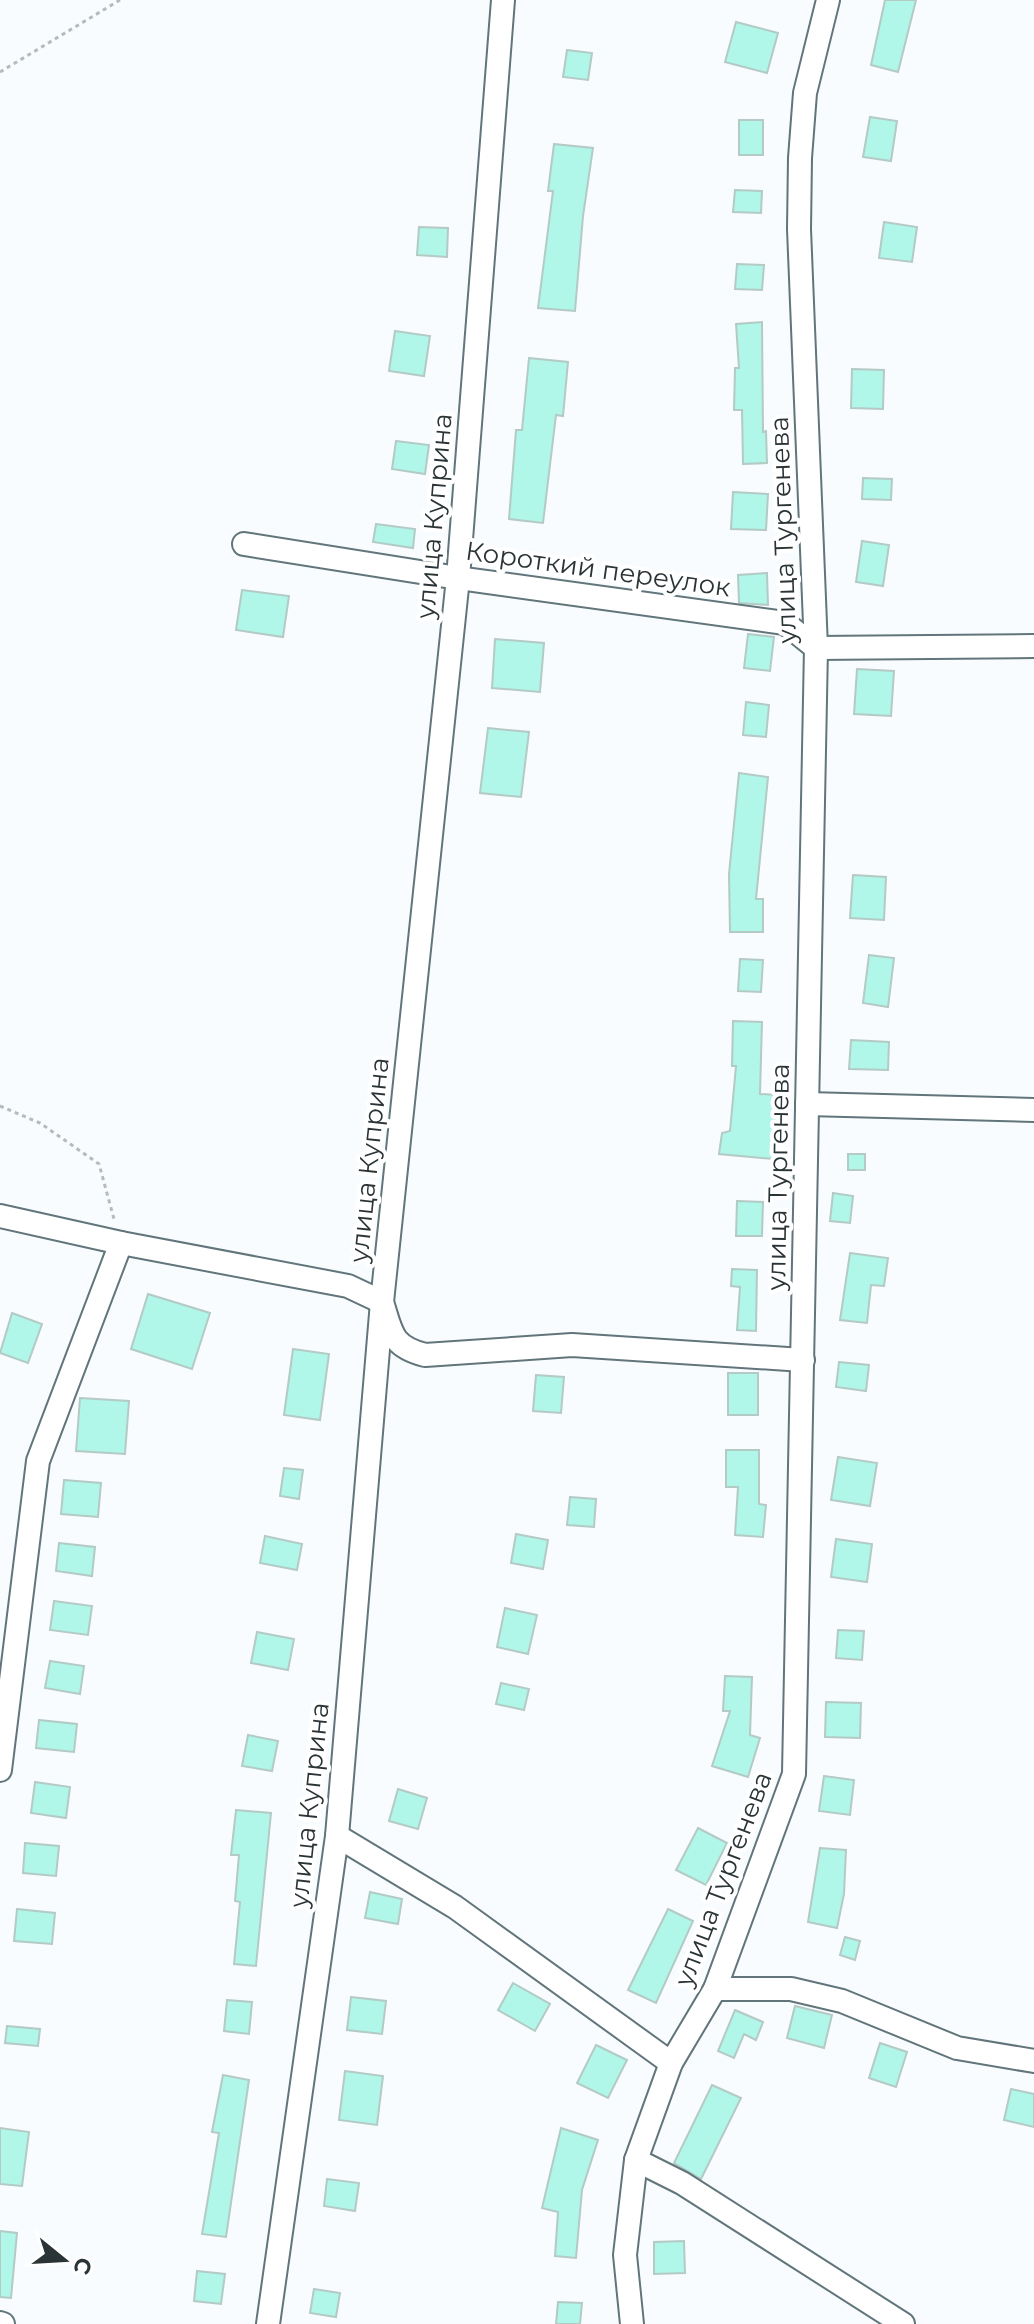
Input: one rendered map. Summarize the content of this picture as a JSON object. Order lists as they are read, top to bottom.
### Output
{
  "streets": {
    "street": ["улица Куприна", "улица Тургенева", "Короткий переулок"]
  },
  "crossings": [
    ["улица Куприна", "Короткий переулок"],
    ["улица Тургенева", "Короткий переулок"]
  ],
  "north": "right"
}
